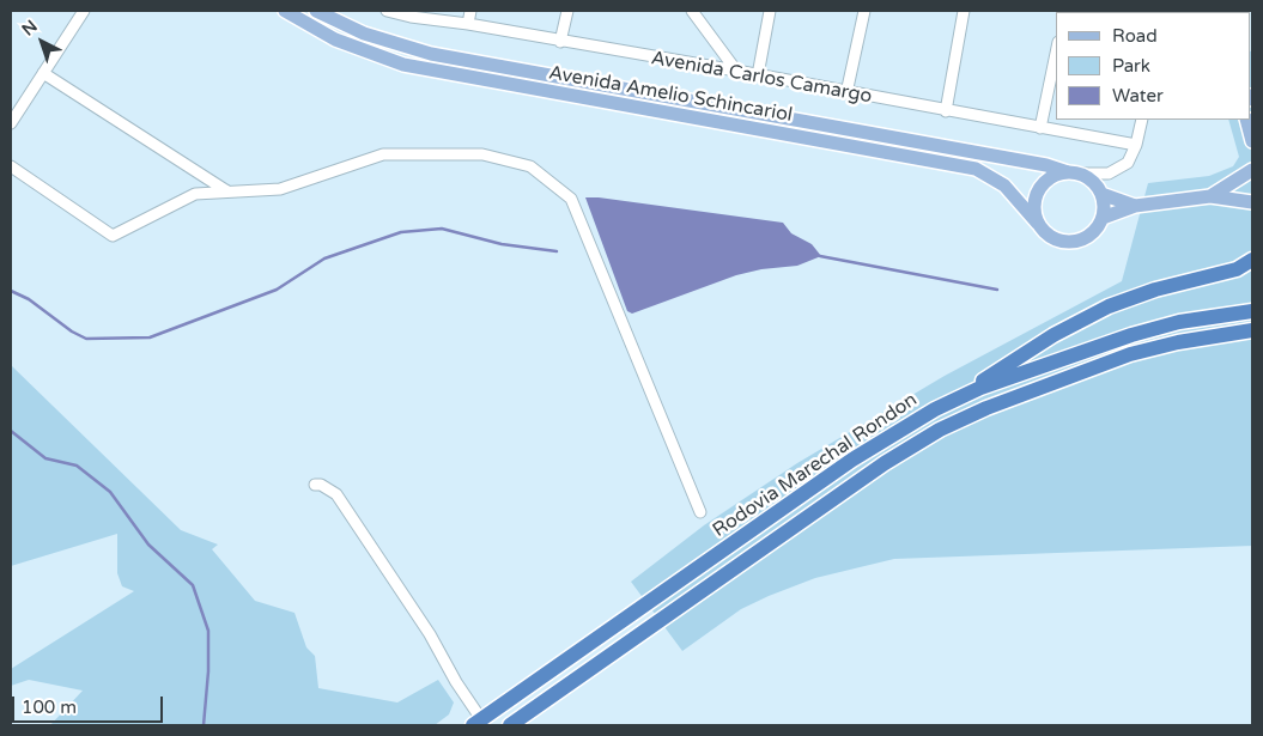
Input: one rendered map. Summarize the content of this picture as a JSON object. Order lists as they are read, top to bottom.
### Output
{
  "streets": {
    "highway": ["Rodovia Marechal Rondon"],
    "main road": ["Avenida Amelio Schincariol"],
    "street": ["Avenida Carlos Camargo"]
  },
  "legend": ["Road", "Park", "Water"],
  "scale_bar": "100 m",
  "north": "top left"
}
